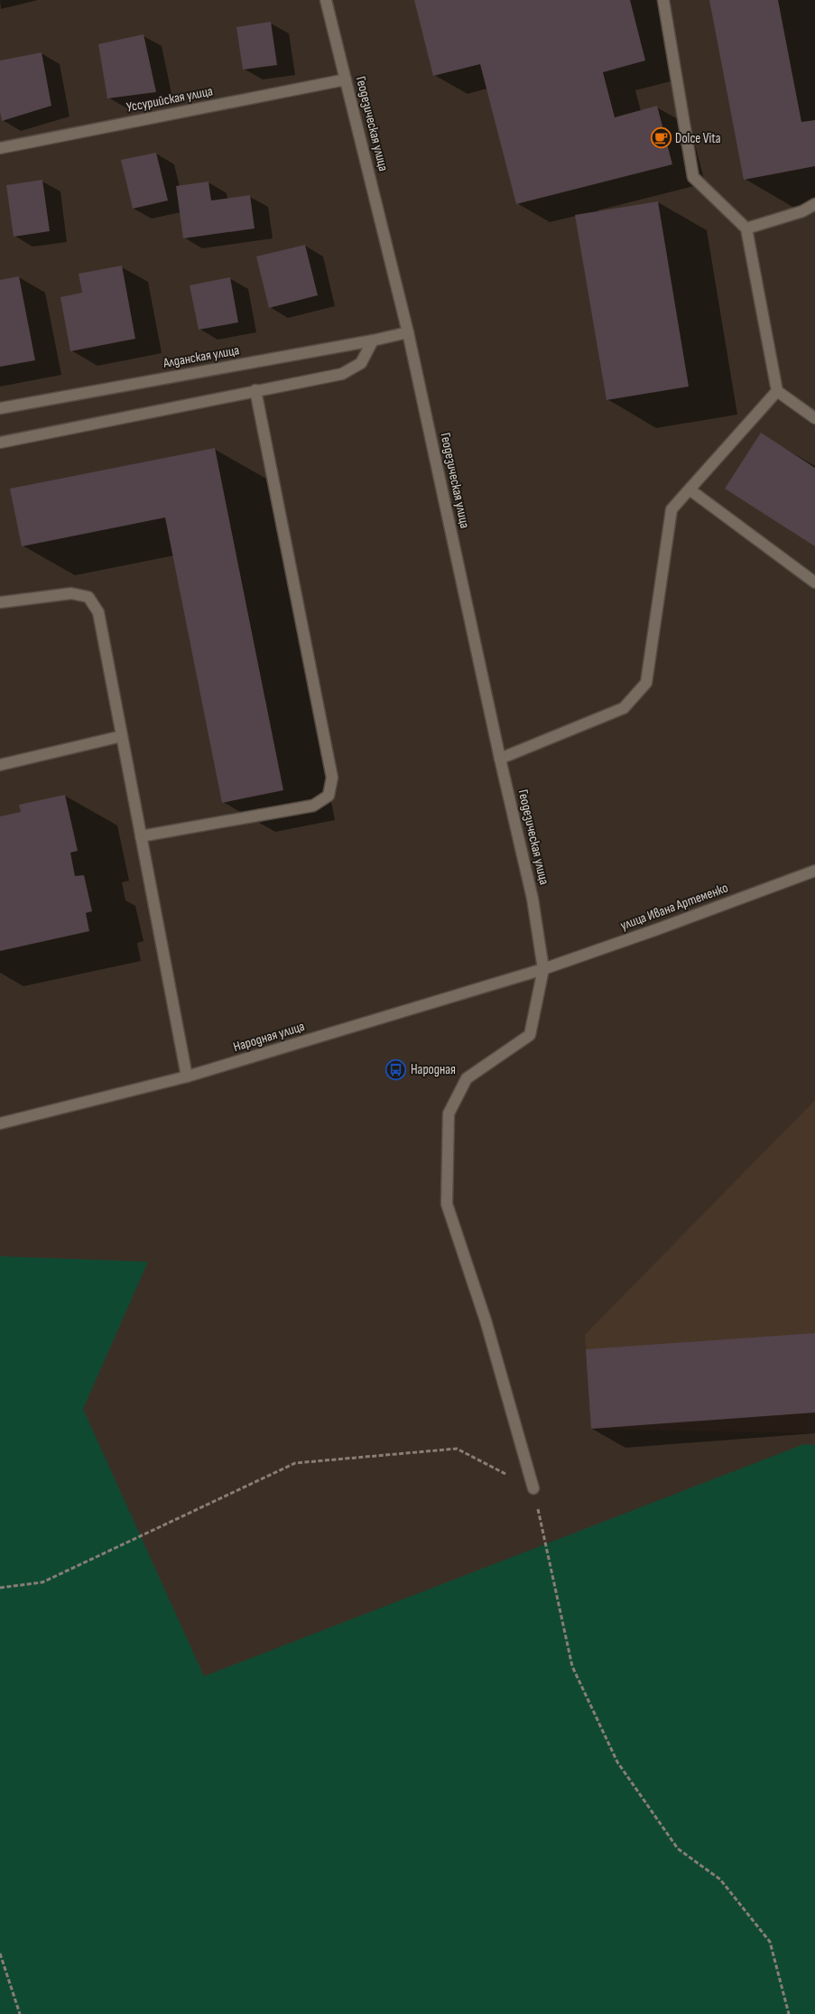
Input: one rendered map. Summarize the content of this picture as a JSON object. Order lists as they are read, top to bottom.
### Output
{
  "streets": {
    "street": [
      "Уссурийская улица",
      "Геодезическая улица",
      "Алданская улица",
      "улица Ивана Артеменко",
      "Народная улица"
    ]
  },
  "crossings": [
    ["Уссурийская улица", "Геодезическая улица"],
    ["Геодезическая улица", "Алданская улица"],
    ["Геодезическая улица", "улица Ивана Артеменко"],
    ["Геодезическая улица", "Народная улица"],
    ["улица Ивана Артеменко", "Народная улица"]
  ],
  "places": {
    "cafe": ["Dolce Vita"],
    "bus stop": ["Народная"]
  }
}
